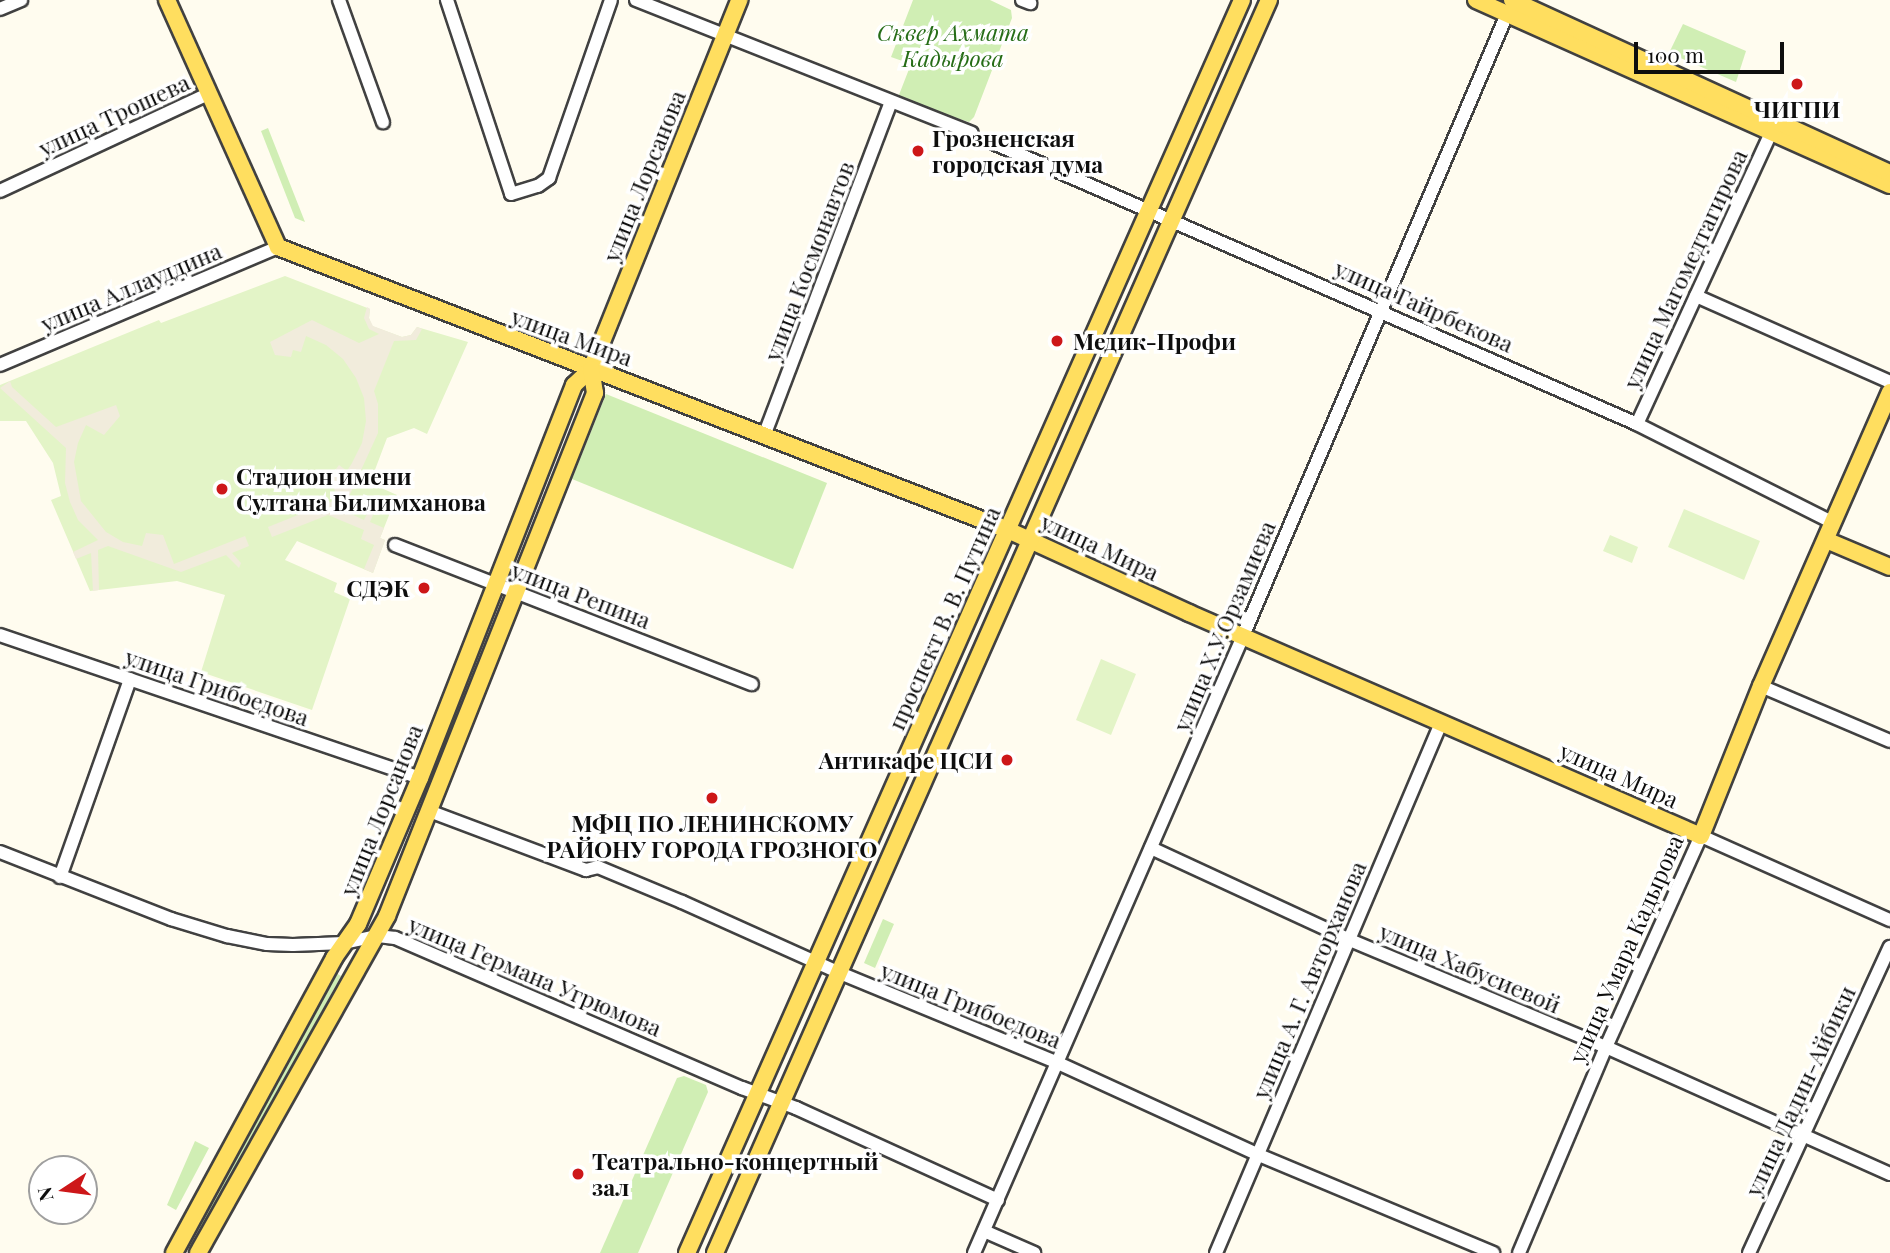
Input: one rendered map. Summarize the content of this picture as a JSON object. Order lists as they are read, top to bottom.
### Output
{
  "streets": {
    "main road": [
      "улица Лорсанова",
      "улица Мира",
      "проспект В. В. Путина",
      "улица Умара Кадырова"
    ],
    "street": [
      "улица Трошева",
      "улица Космонавтов",
      "улица Магомедтагирова",
      "улица Аллауддина",
      "улица Гайрбекова",
      "улица Репина",
      "улица Х.У.Орзамиева",
      "улица Грибоедова",
      "улица Хабусиевой",
      "улица Германа Угрюмова",
      "улица А. Г. Авторханова",
      "улица Дадин-Айбики"
    ]
  },
  "crossings": [
    ["улица Лорсанова", "улица Мира"],
    ["улица Лорсанова", "улица Репина"],
    ["улица Лорсанова", "улица Грибоедова"],
    ["улица Лорсанова", "улица Германа Угрюмова"],
    ["улица Космонавтов", "улица Мира"],
    ["улица Магомедтагирова", "улица Гайрбекова"],
    ["улица Аллауддина", "улица Мира"],
    ["улица Гайрбекова", "проспект В. В. Путина"],
    ["улица Гайрбекова", "улица Х.У.Орзамиева"],
    ["улица Гайрбекова", "улица Умара Кадырова"],
    ["улица Мира", "проспект В. В. Путина"],
    ["улица Мира", "улица Х.У.Орзамиева"],
    ["улица Мира", "улица Умара Кадырова"],
    ["улица Мира", "улица А. Г. Авторханова"],
    ["проспект В. В. Путина", "улица Грибоедова"],
    ["проспект В. В. Путина", "улица Германа Угрюмова"],
    ["улица Х.У.Орзамиева", "улица Грибоедова"],
    ["улица Х.У.Орзамиева", "улица Хабусиевой"],
    ["улица Х.У.Орзамиева", "улица Германа Угрюмова"],
    ["улица Грибоедова", "улица А. Г. Авторханова"],
    ["улица Умара Кадырова", "улица Хабусиевой"],
    ["улица Хабусиевой", "улица А. Г. Авторханова"],
    ["улица Хабусиевой", "улица Дадин-Айбики"]
  ],
  "parks": ["Сквер Ахмата Кадырова"],
  "places": [
    "ЧИГПИ",
    "Грозненская городская дума",
    "Медик-Профи",
    "Стадион имени Султана Билимханова",
    "СДЭК",
    "Антикафе ЦСИ",
    "МФЦ ПО ЛЕНИНСКОМУ РАЙОНУ ГОРОДА ГРОЗНОГО",
    "Театрально-концертный зал"
  ],
  "scale_bar": "100 m",
  "north": "left"
}
